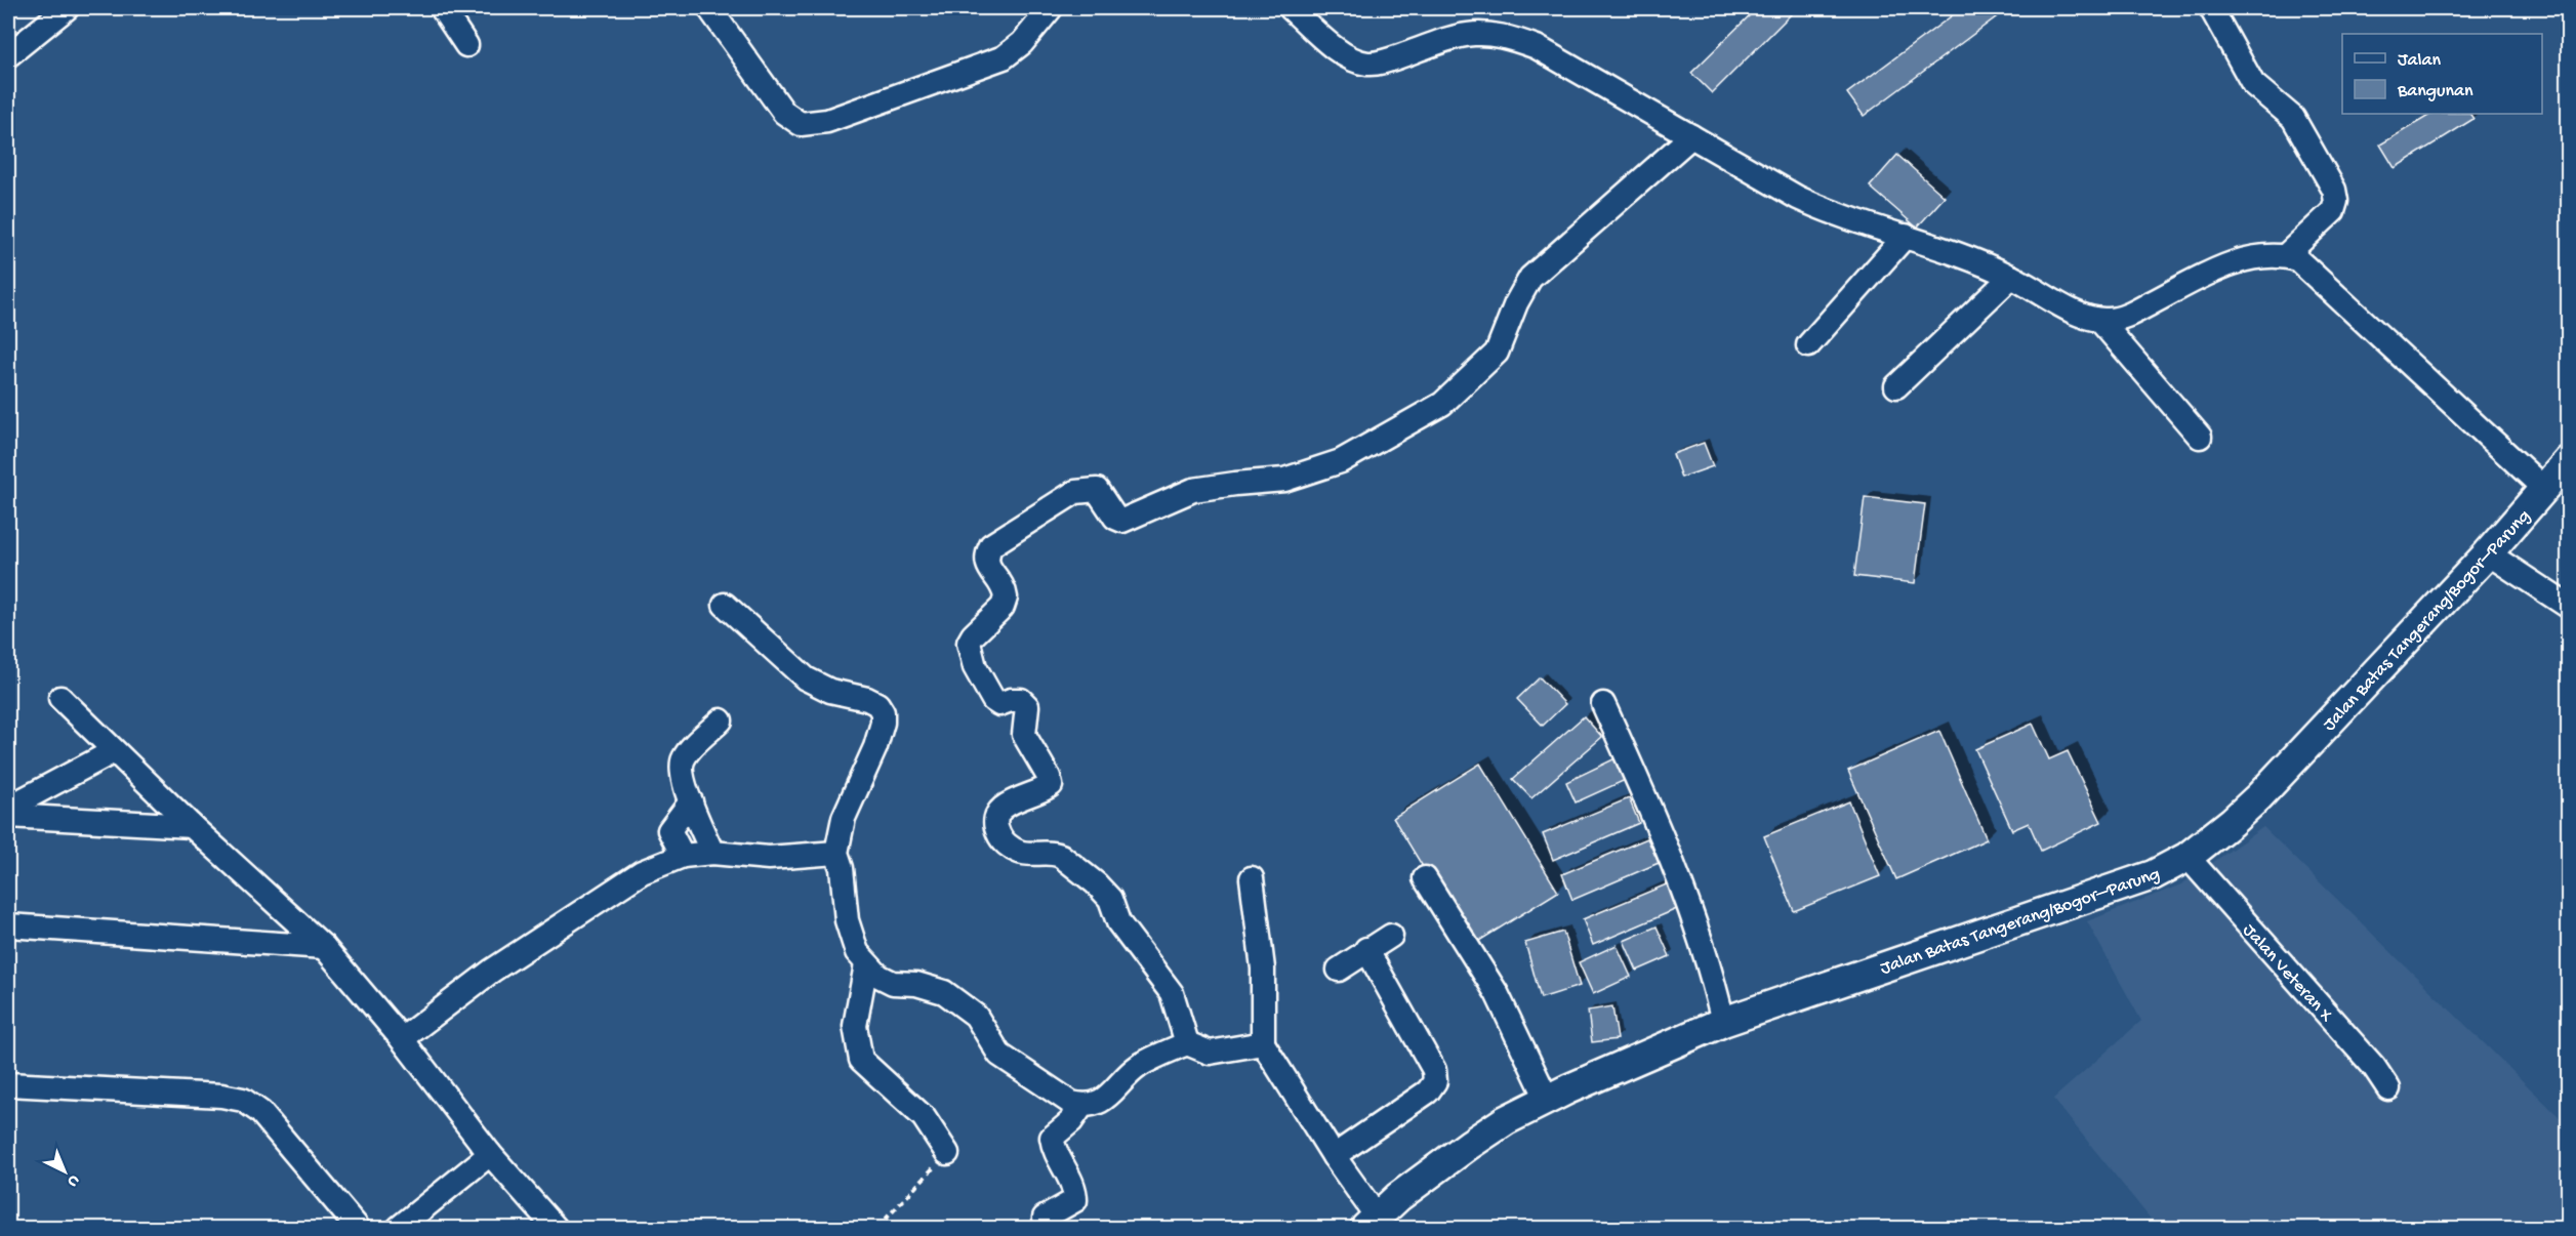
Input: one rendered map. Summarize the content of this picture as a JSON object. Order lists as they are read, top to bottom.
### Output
{
  "streets": {
    "main road": ["Jalan Batas Tangerang/Bogor–Parung"],
    "street": ["Jalan Veteran X"]
  },
  "crossings": [
    ["Jalan Batas Tangerang/Bogor–Parung", "Jalan Veteran X"]
  ],
  "legend": ["Jalan", "Bangunan"],
  "north": "bottom right"
}
